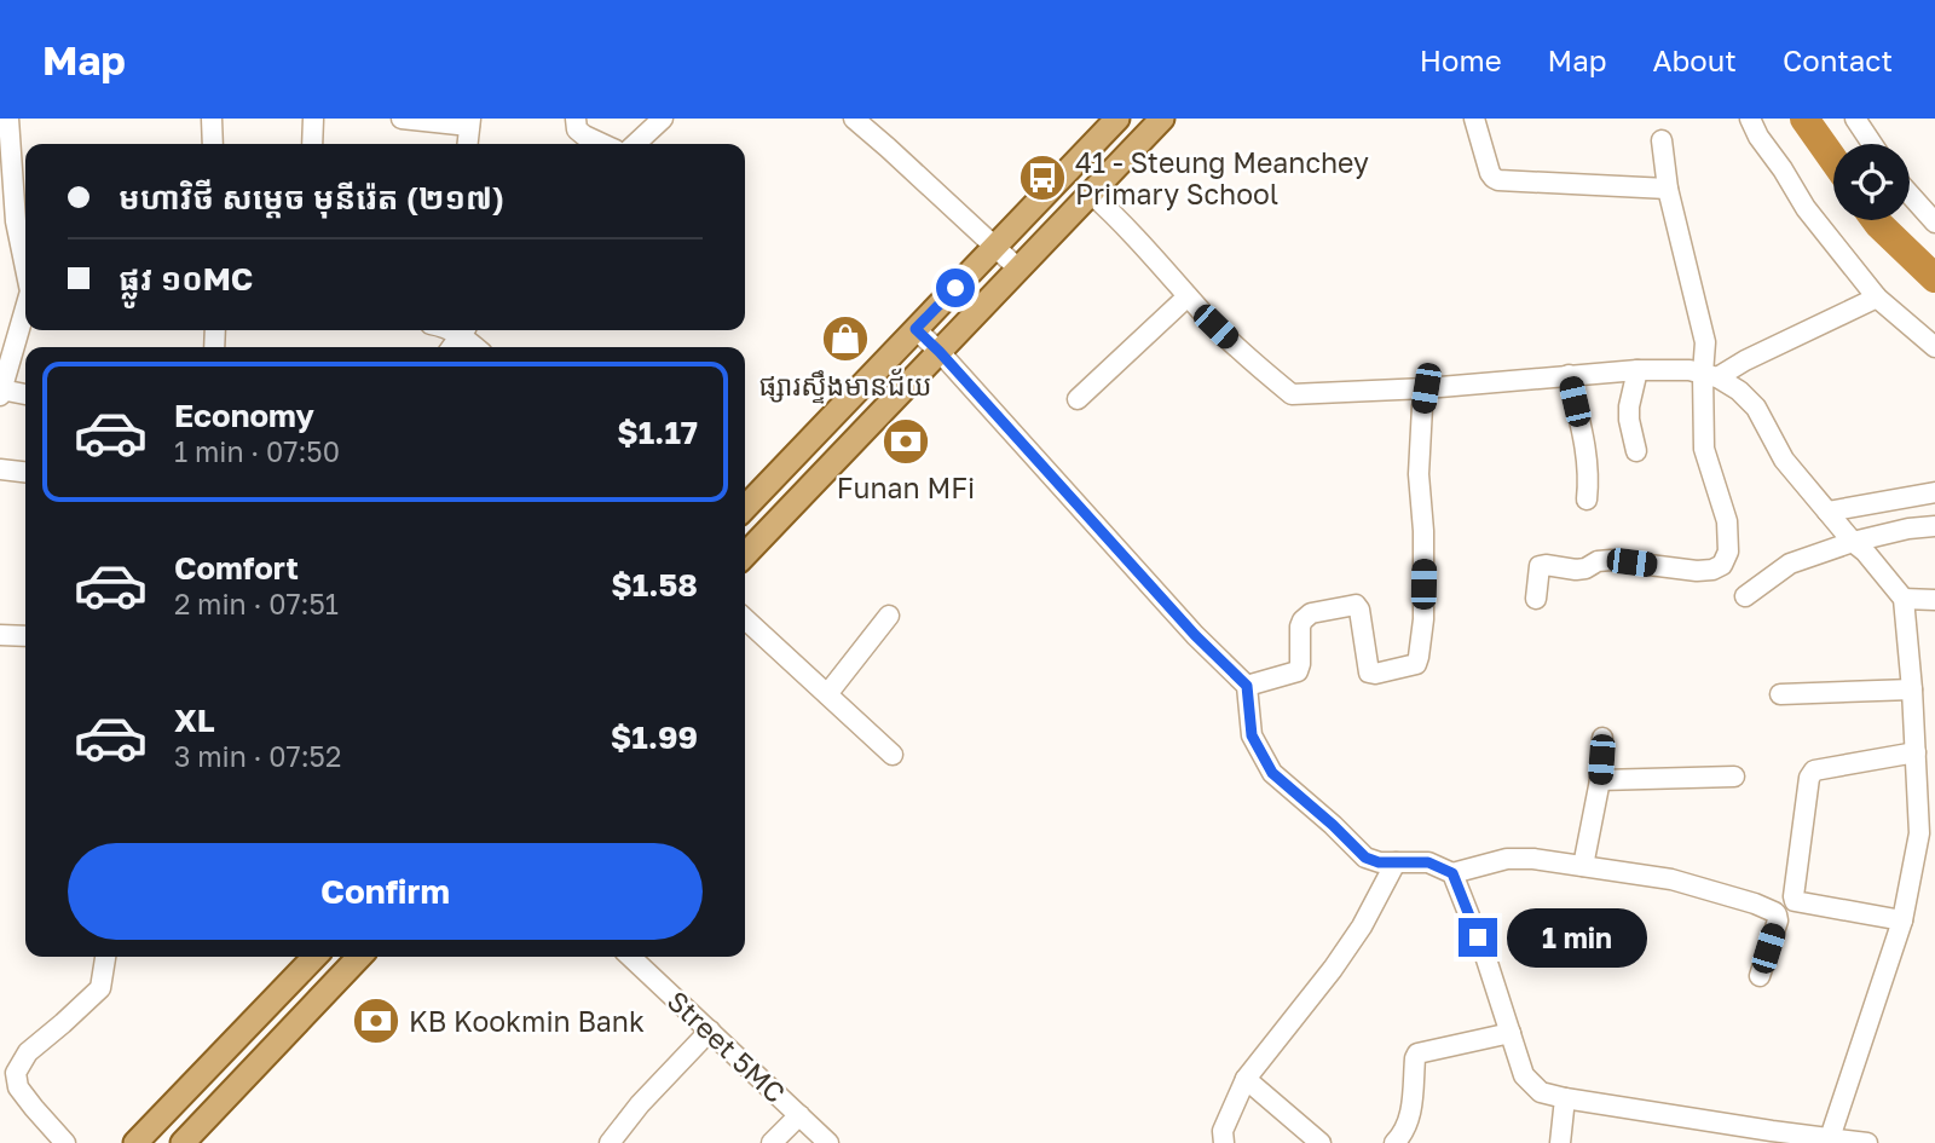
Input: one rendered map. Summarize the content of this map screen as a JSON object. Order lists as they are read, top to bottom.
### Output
{
  "streets": {
    "street": ["Street 5MC"]
  },
  "places": {
    "bus stop": ["41 - Steung Meanchey Primary School"],
    "shop": ["ផ្សារស្ទឹងមានជ័យ"],
    "bank": ["Funan MFi", "KB Kookmin Bank"]
  },
  "page": {
    "header": "Map",
    "nav": [
      "Home",
      "Map",
      "About",
      "Contact"
    ],
    "banner": ["មហាវិថី សម្តេច មុនីរ៉េត (២១៧)", "ផ្លូវ ១០MC"],
    "list": [
      {
        "name": "Economy",
        "note": "1 min · 07:50",
        "value": "$1.17"
      },
      {
        "name": "Comfort",
        "note": "2 min · 07:51",
        "value": "$1.58"
      },
      {
        "name": "XL",
        "note": "3 min · 07:52",
        "value": "$1.99"
      }
    ],
    "buttons": "Confirm",
    "bubble": "1 min"
  }
}
